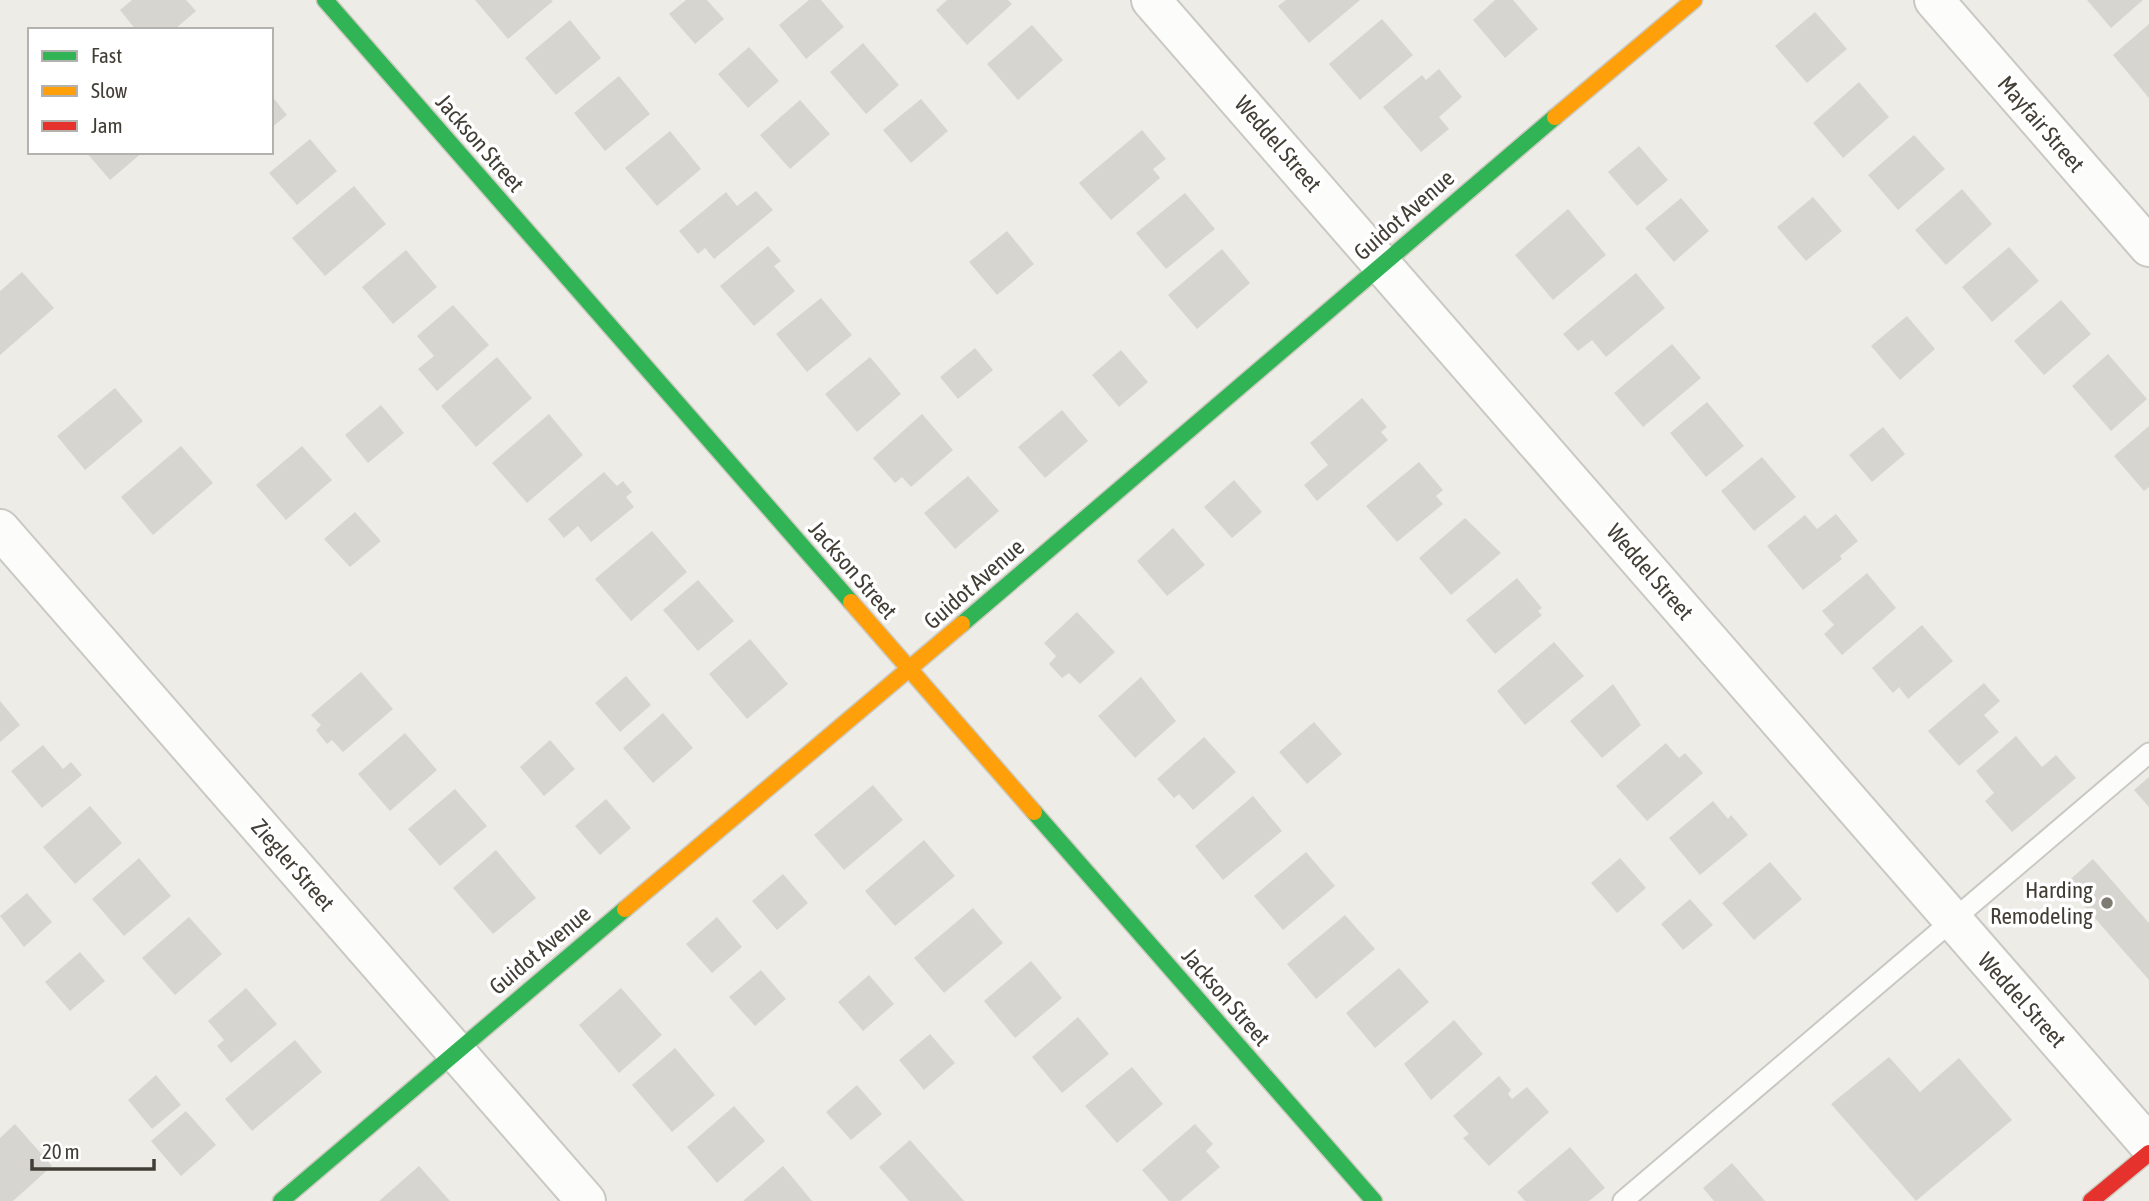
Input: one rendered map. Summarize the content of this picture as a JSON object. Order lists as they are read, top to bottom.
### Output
{
  "streets": {
    "street": [
      "Mayfair Street",
      "Jackson Street",
      "Weddel Street",
      "Guidot Avenue",
      "Ziegler Street"
    ]
  },
  "crossings": [
    ["Jackson Street", "Guidot Avenue"],
    ["Weddel Street", "Guidot Avenue"],
    ["Guidot Avenue", "Ziegler Street"]
  ],
  "places": ["Harding Remodeling"],
  "legend": ["Fast", "Slow", "Jam"],
  "scale_bar": "20 m"
}
